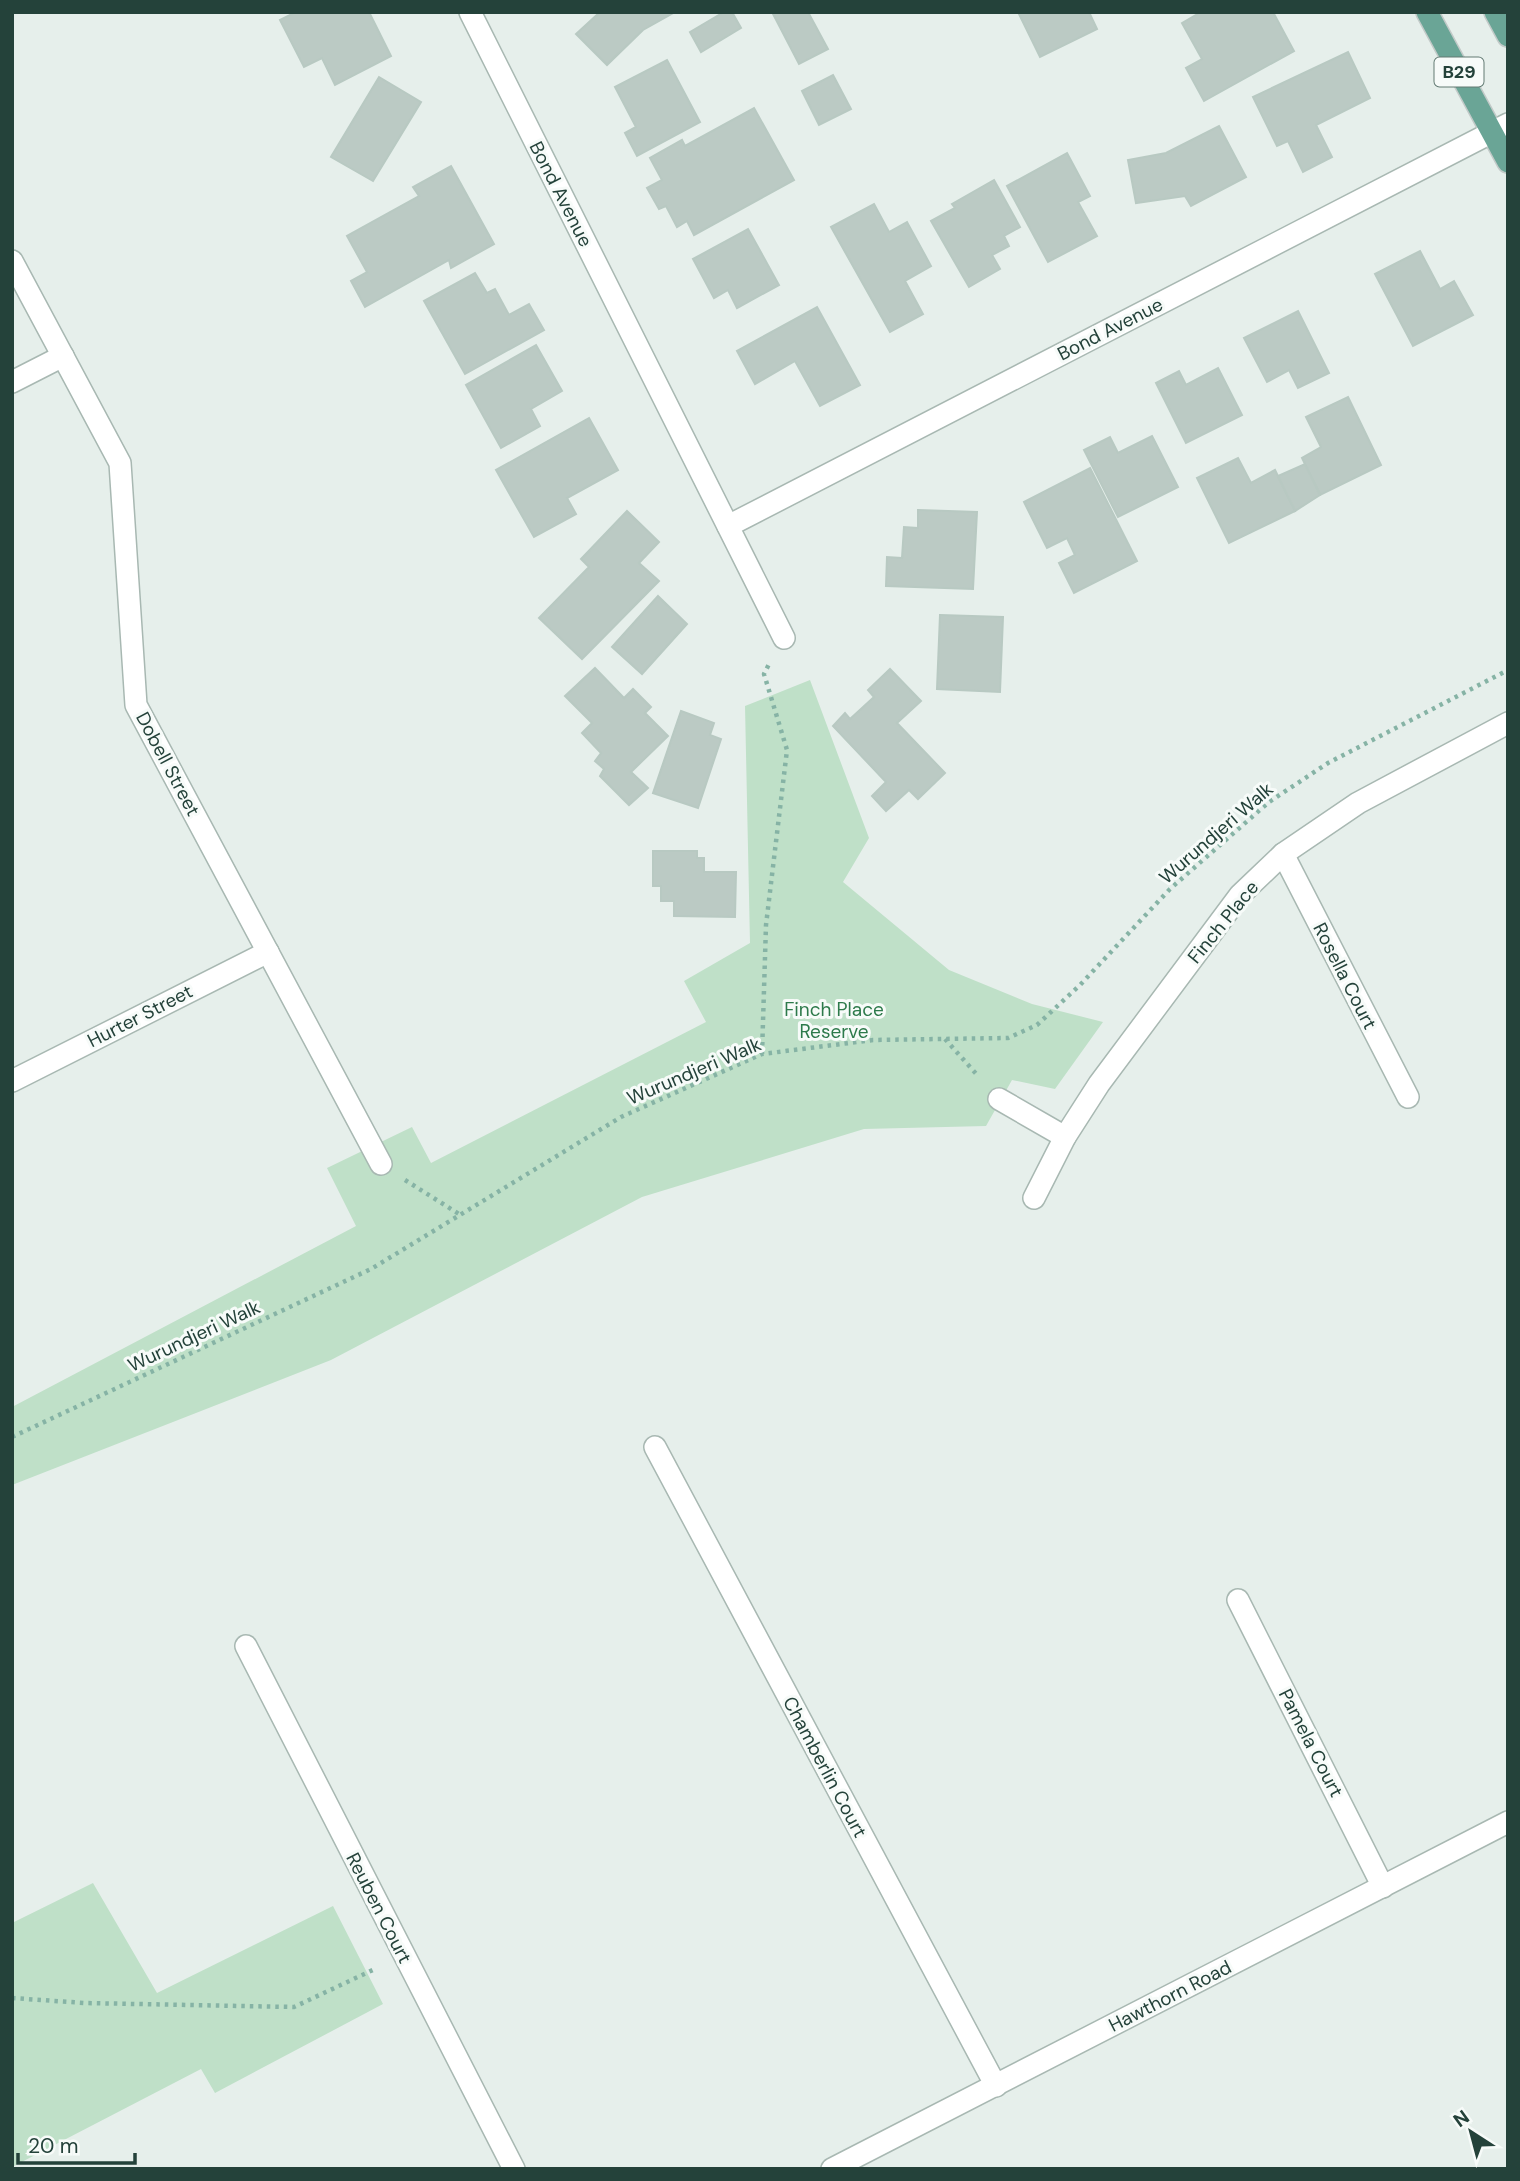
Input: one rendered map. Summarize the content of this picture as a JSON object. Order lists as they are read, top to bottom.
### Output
{
  "streets": {
    "main road": ["B29"],
    "street": [
      "Bond Avenue",
      "Dobell Street",
      "Finch Place",
      "Rosella Court",
      "Hurter Street",
      "Pamela Court",
      "Chamberlin Court",
      "Reuben Court",
      "Hawthorn Road"
    ],
    "path": ["Wurundjeri Walk"]
  },
  "crossings": [
    ["B29", "Bond Avenue"],
    ["Dobell Street", "Hurter Street"],
    ["Finch Place", "Rosella Court"],
    ["Pamela Court", "Hawthorn Road"],
    ["Chamberlin Court", "Hawthorn Road"]
  ],
  "parks": ["Finch Place Reserve"],
  "scale_bar": "20 m",
  "north": "top left"
}
